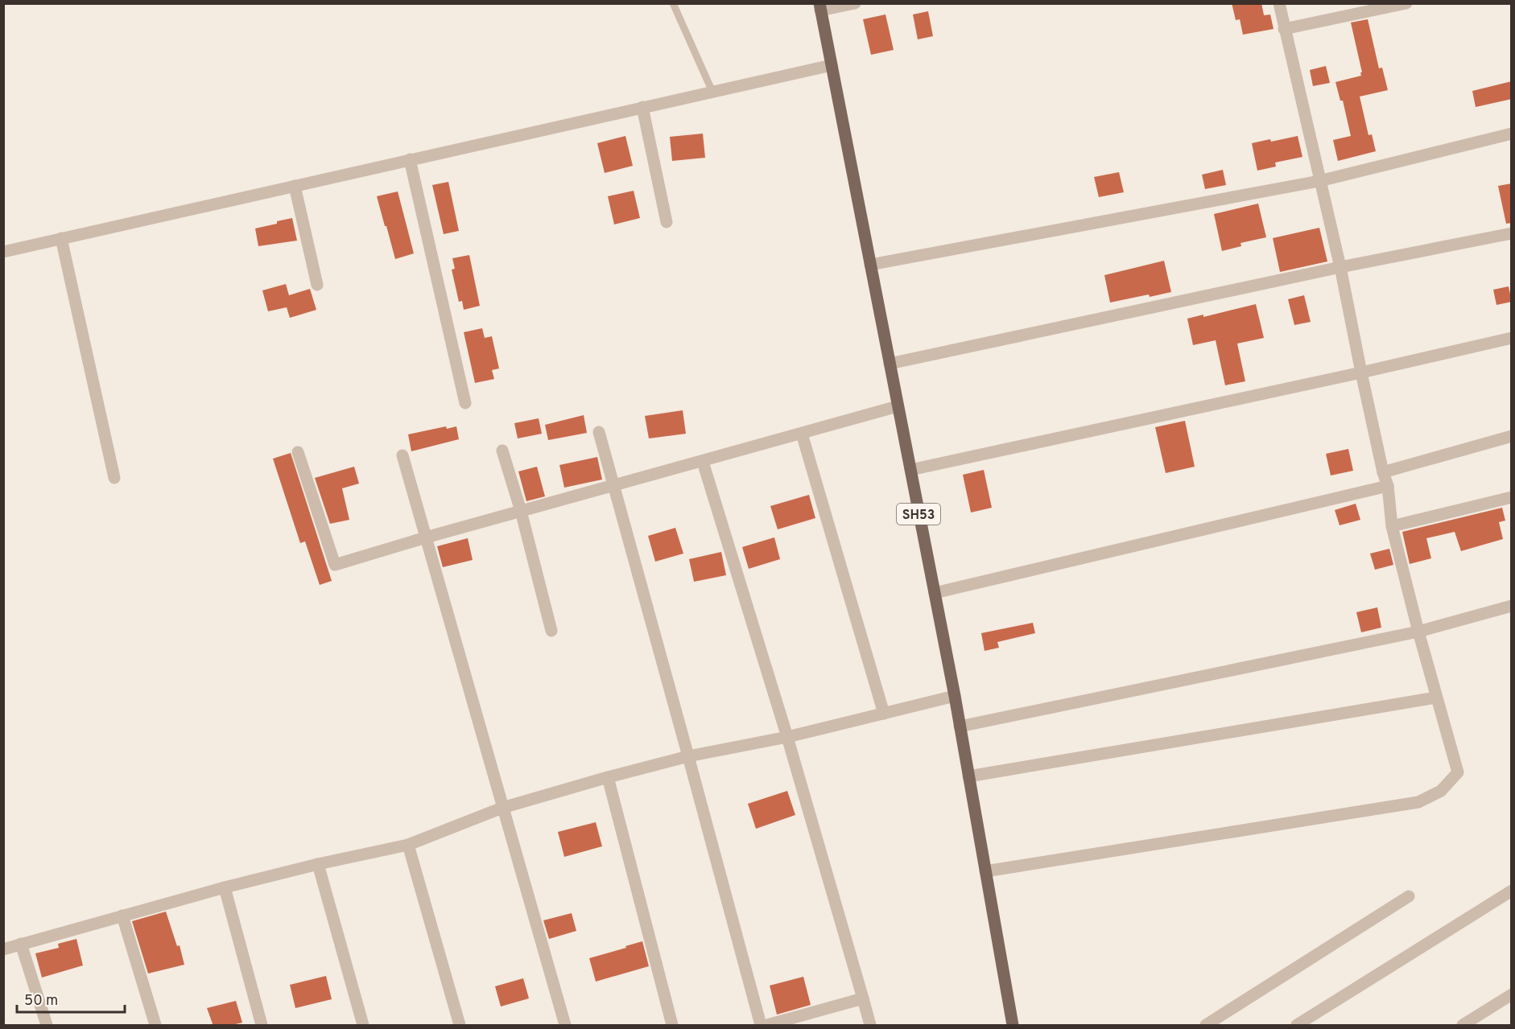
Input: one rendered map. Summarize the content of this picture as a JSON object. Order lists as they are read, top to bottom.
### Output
{
  "streets": {
    "main road": ["SH53"]
  },
  "scale_bar": "50 m"
}
